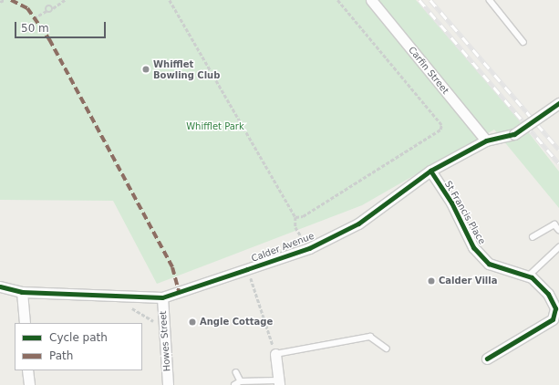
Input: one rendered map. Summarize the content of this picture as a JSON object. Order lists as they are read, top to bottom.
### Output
{
  "streets": {
    "street": [
      "Carfin Street",
      "St Francis Place",
      "Calder Avenue",
      "Howes Street"
    ]
  },
  "crossings": [
    ["Carfin Street", "Calder Avenue"],
    ["St Francis Place", "Calder Avenue"],
    ["Calder Avenue", "Howes Street"]
  ],
  "parks": ["Whifflet Park"],
  "places": ["Whifflet Bowling Club", "Calder Villa", "Angle Cottage"],
  "legend": ["Cycle path", "Path"],
  "scale_bar": "50 m"
}
